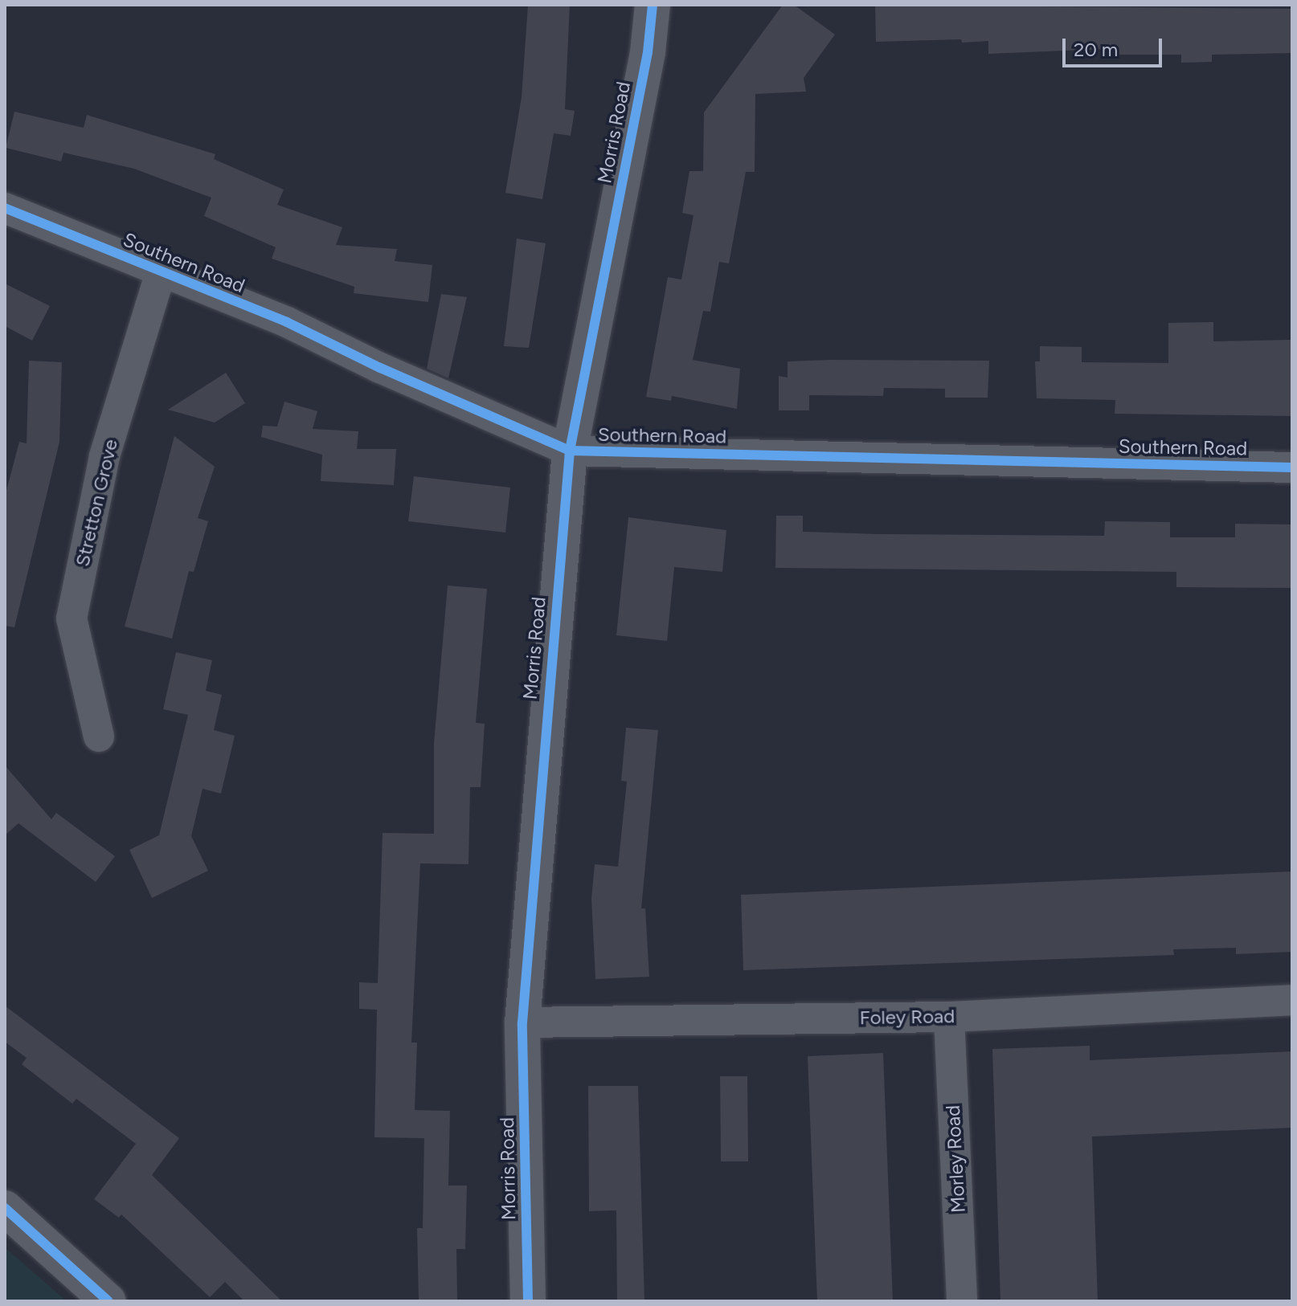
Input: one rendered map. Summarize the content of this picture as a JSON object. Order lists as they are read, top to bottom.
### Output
{
  "streets": {
    "street": [
      "Morris Road",
      "Southern Road",
      "Stretton Grove",
      "Foley Road",
      "Morley Road"
    ]
  },
  "crossings": [
    ["Morris Road", "Southern Road"],
    ["Morris Road", "Foley Road"],
    ["Southern Road", "Stretton Grove"],
    ["Foley Road", "Morley Road"]
  ],
  "scale_bar": "20 m"
}
